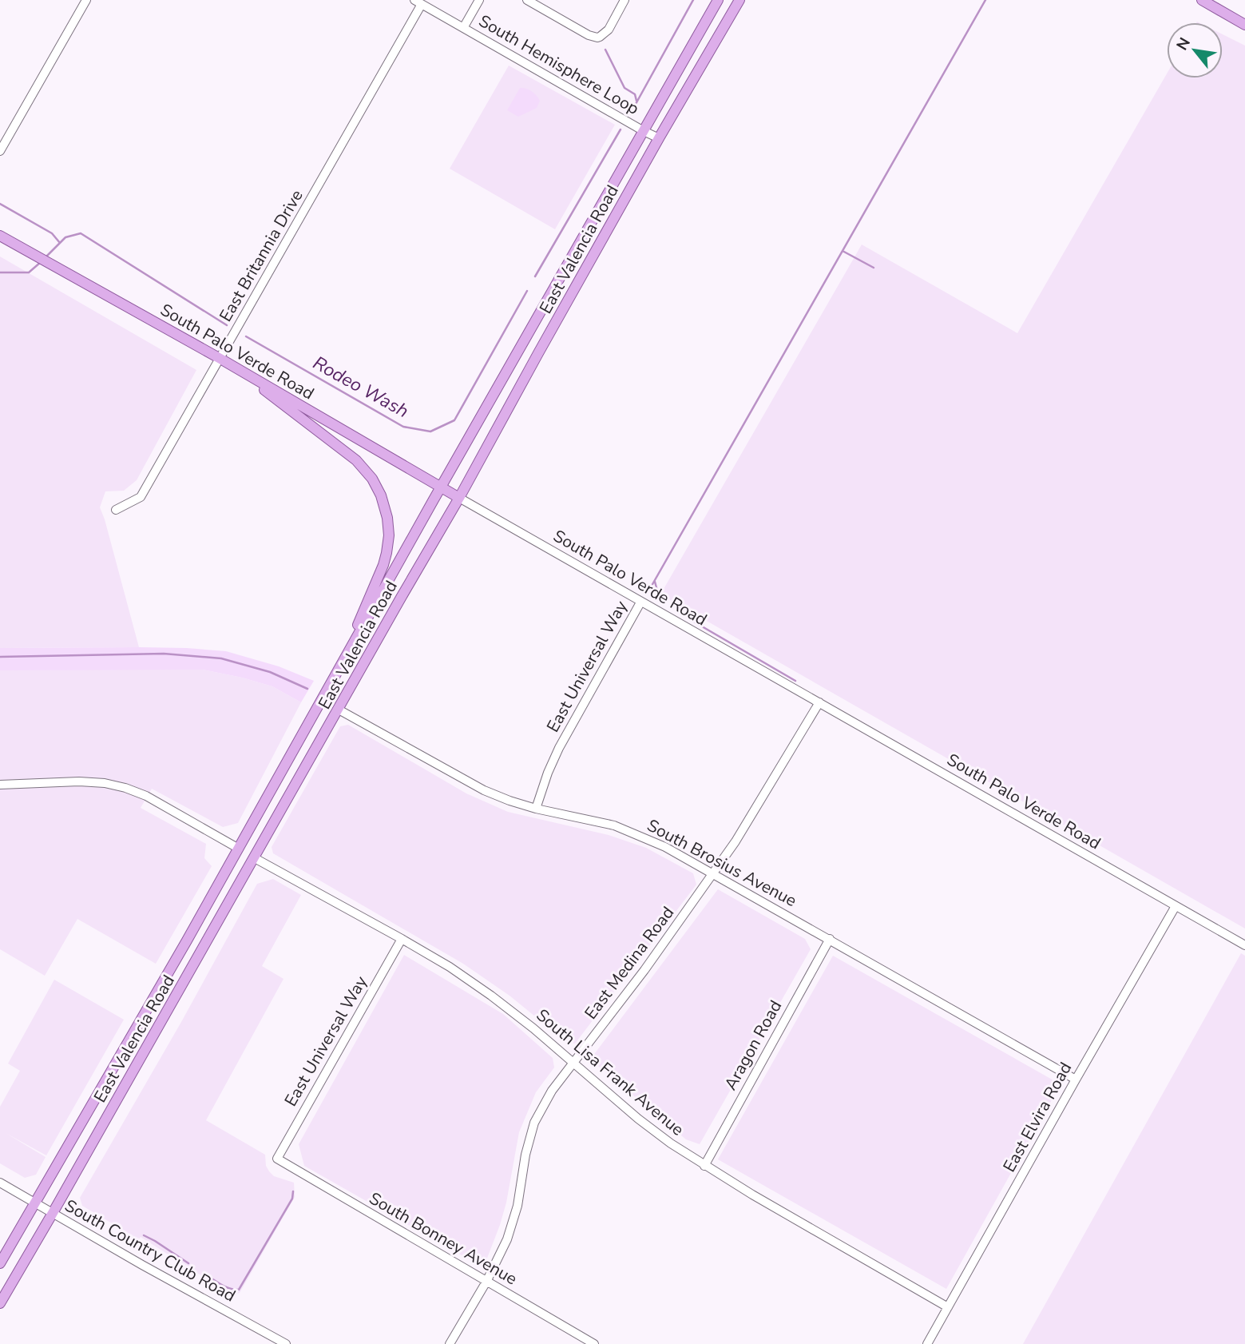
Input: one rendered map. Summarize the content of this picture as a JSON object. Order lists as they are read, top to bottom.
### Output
{
  "streets": {
    "main road": ["East Valencia Road", "South Palo Verde Road"],
    "street": [
      "South Hemisphere Loop",
      "East Britannia Drive",
      "East Universal Way",
      "South Brosius Avenue",
      "East Medina Road",
      "Aragon Road",
      "South Lisa Frank Avenue",
      "East Elvira Road",
      "South Bonney Avenue",
      "South Country Club Road"
    ]
  },
  "crossings": [
    ["South Hemisphere Loop", "East Valencia Road"],
    ["South Hemisphere Loop", "East Britannia Drive"],
    ["East Valencia Road", "South Palo Verde Road"],
    ["East Valencia Road", "South Brosius Avenue"],
    ["East Valencia Road", "South Lisa Frank Avenue"],
    ["East Valencia Road", "South Country Club Road"],
    ["East Britannia Drive", "South Palo Verde Road"],
    ["South Palo Verde Road", "East Universal Way"],
    ["South Palo Verde Road", "East Medina Road"],
    ["South Palo Verde Road", "East Elvira Road"],
    ["East Universal Way", "South Brosius Avenue"],
    ["East Universal Way", "South Lisa Frank Avenue"],
    ["East Universal Way", "South Bonney Avenue"],
    ["South Brosius Avenue", "East Medina Road"],
    ["South Brosius Avenue", "Aragon Road"],
    ["South Brosius Avenue", "East Elvira Road"],
    ["East Medina Road", "South Lisa Frank Avenue"],
    ["East Medina Road", "South Bonney Avenue"],
    ["Aragon Road", "South Lisa Frank Avenue"],
    ["South Lisa Frank Avenue", "East Elvira Road"]
  ],
  "water": ["Rodeo Wash"],
  "north": "top left"
}
